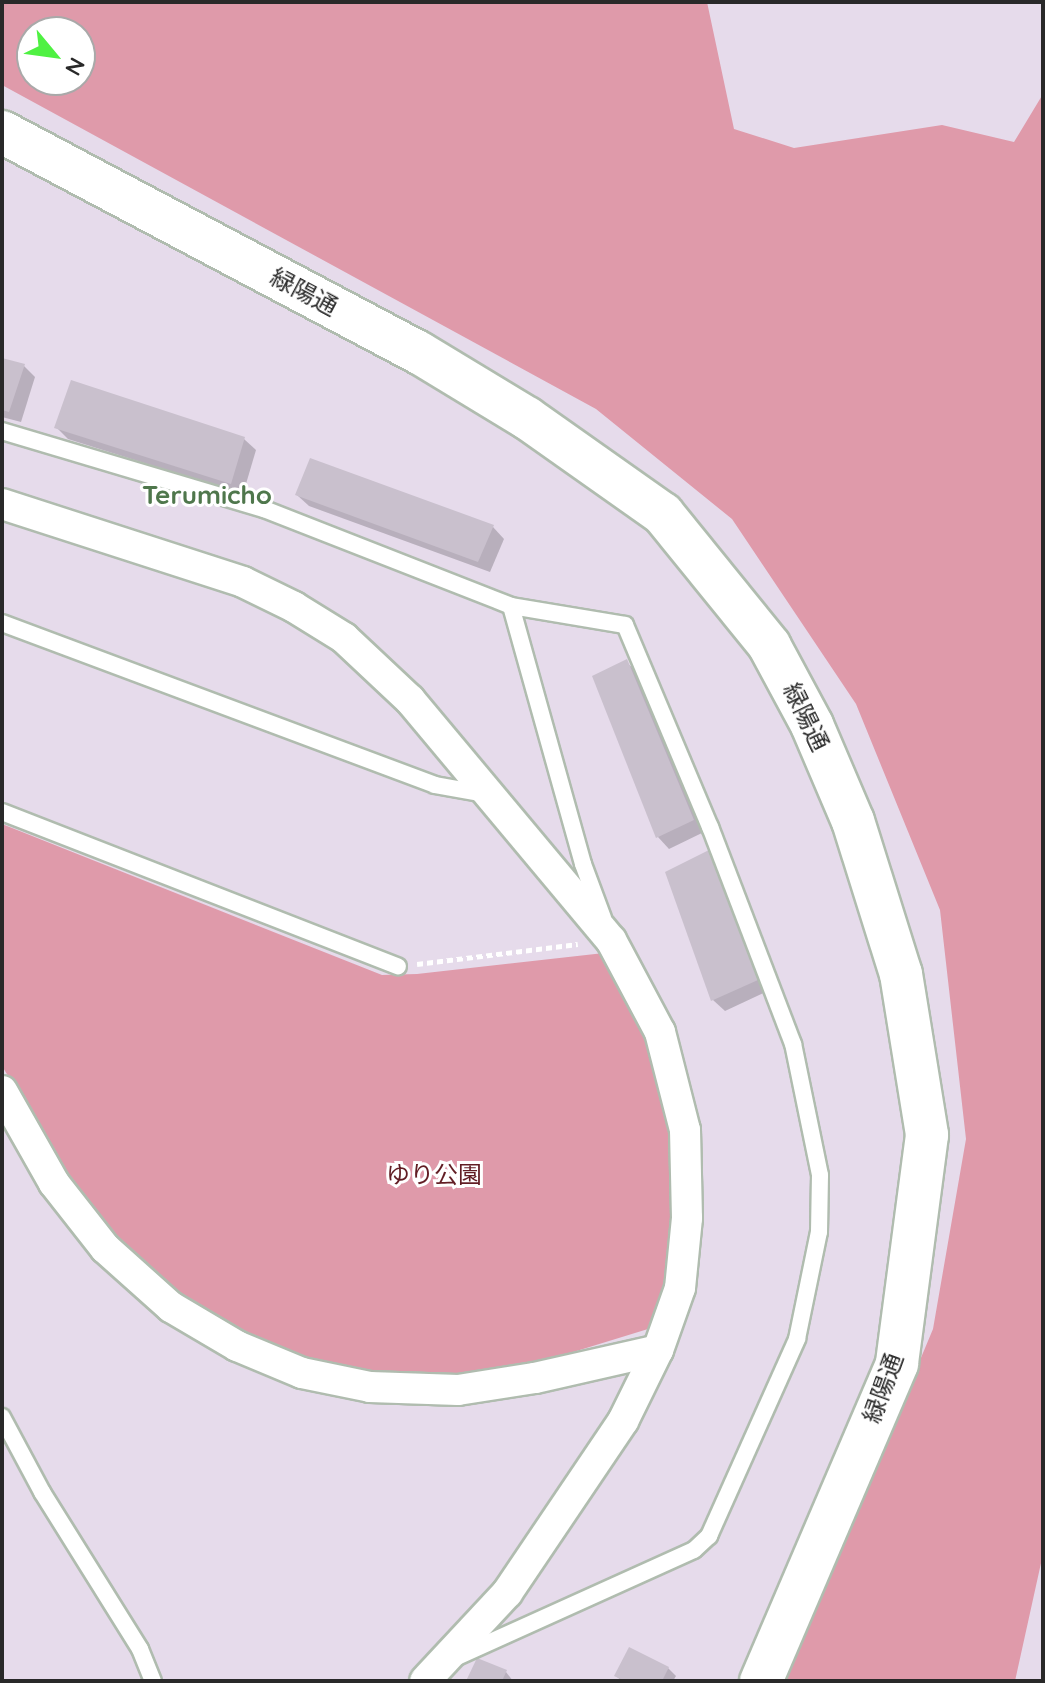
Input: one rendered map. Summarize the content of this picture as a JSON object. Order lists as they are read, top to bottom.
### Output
{
  "streets": {
    "street": ["緑陽通"]
  },
  "districts": ["Terumicho"],
  "parks": ["ゆり公園"],
  "north": "bottom right"
}
